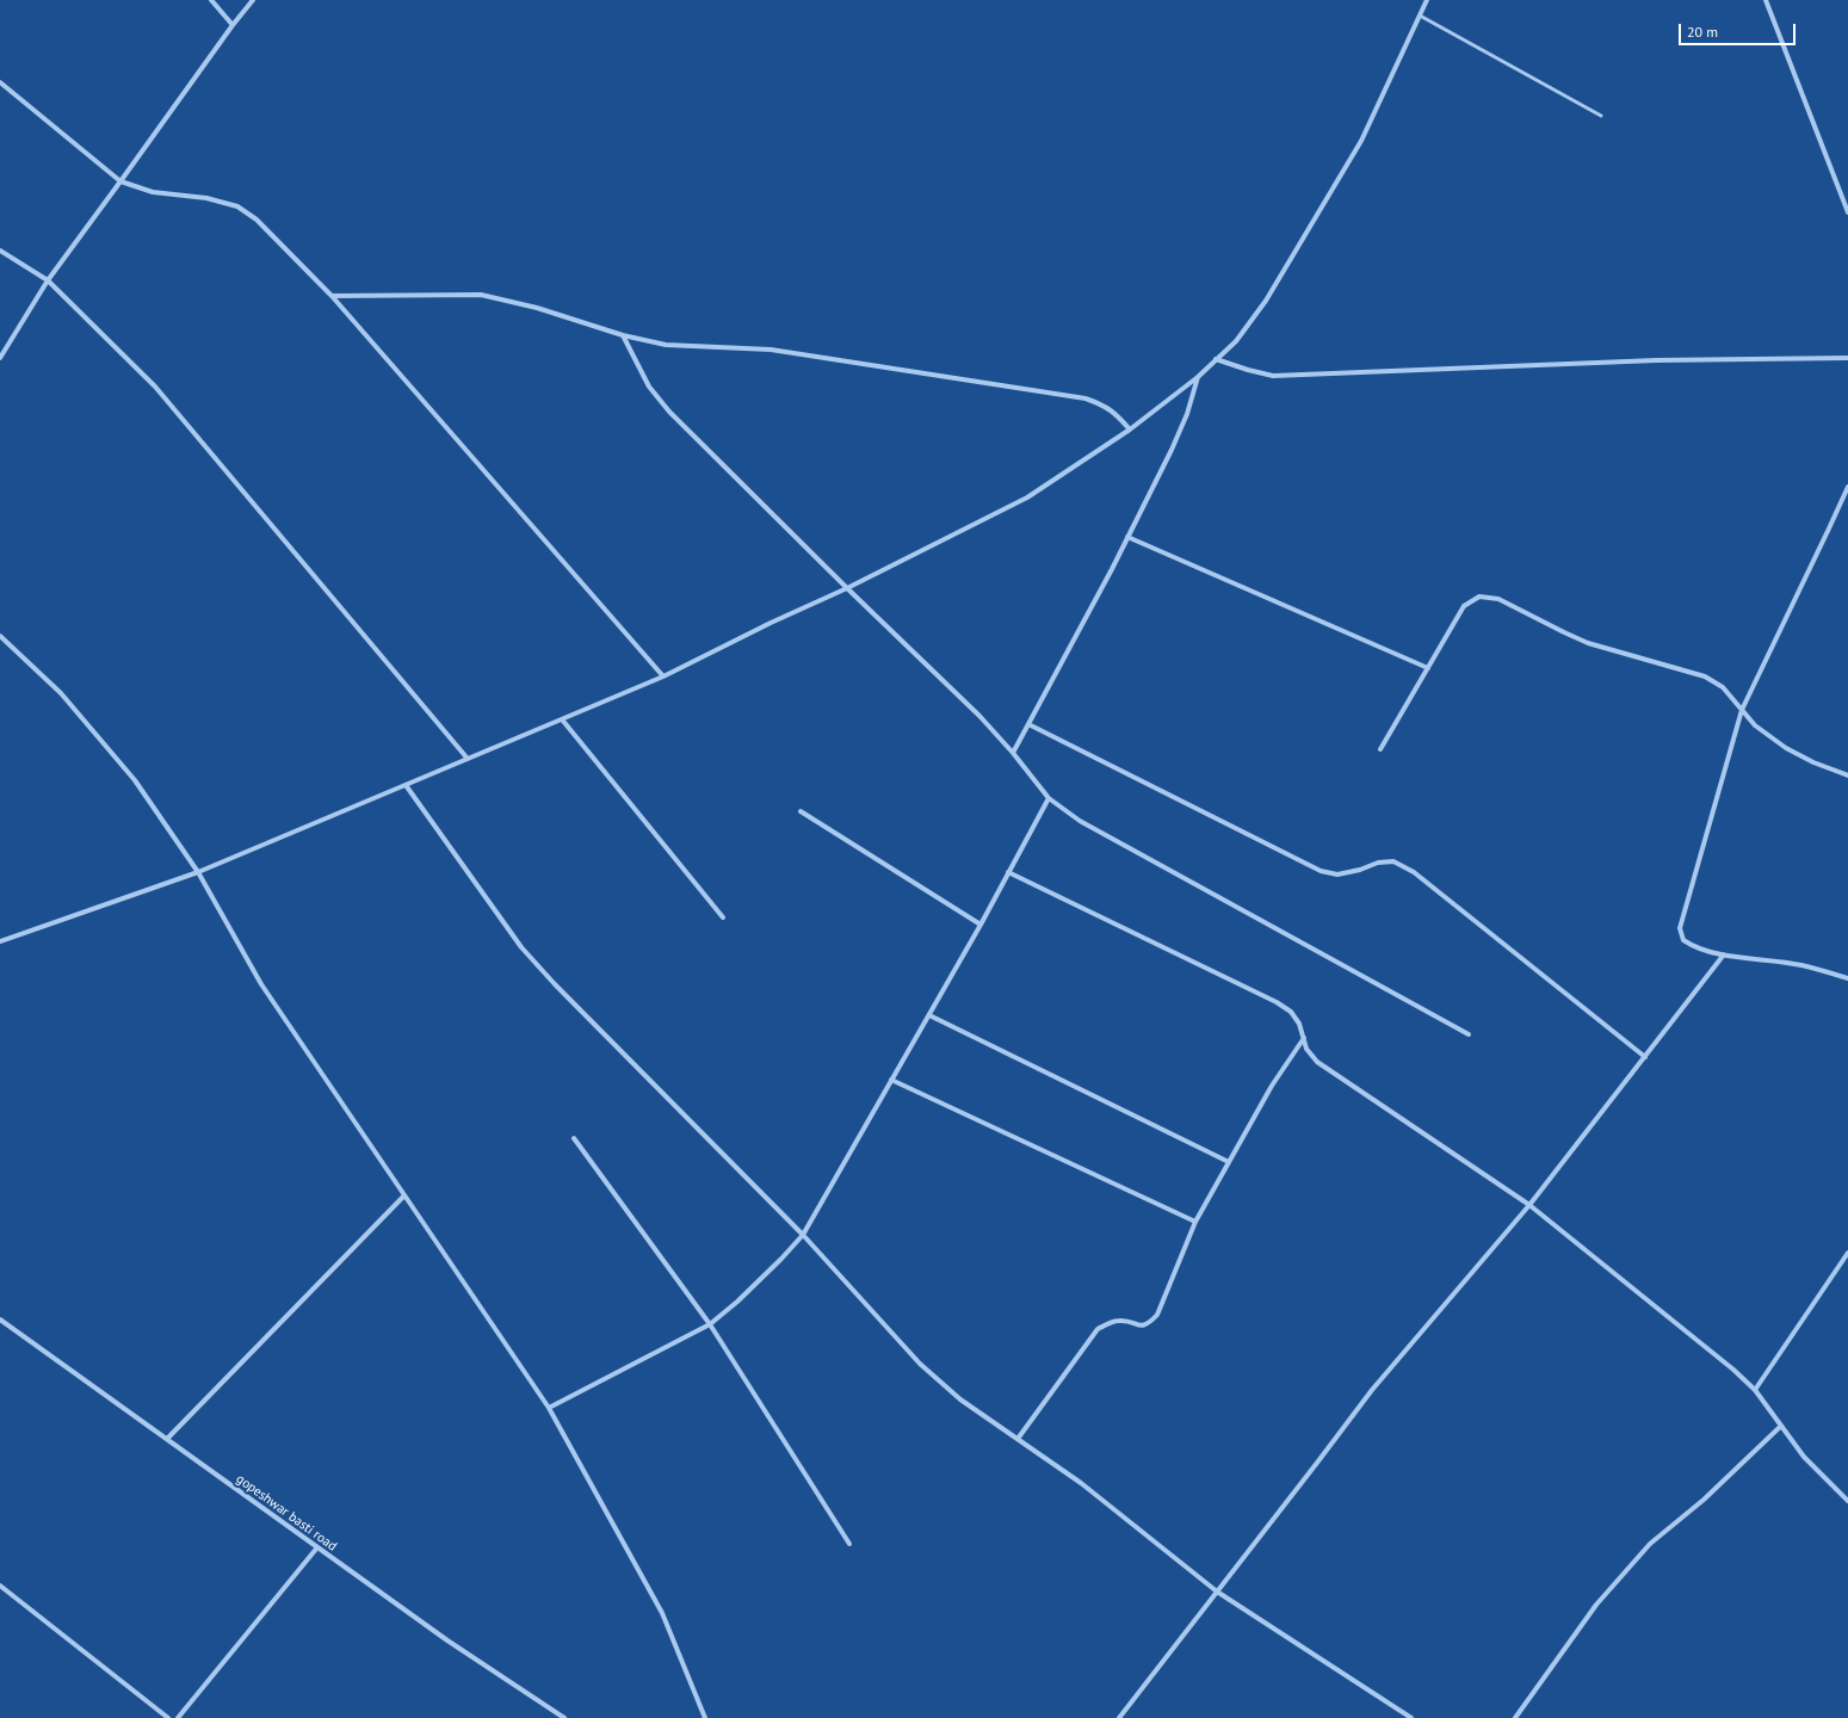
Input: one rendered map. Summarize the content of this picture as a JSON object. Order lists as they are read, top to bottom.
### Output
{
  "streets": {
    "street": ["gopeshwar basti road"]
  },
  "scale_bar": "20 m"
}
